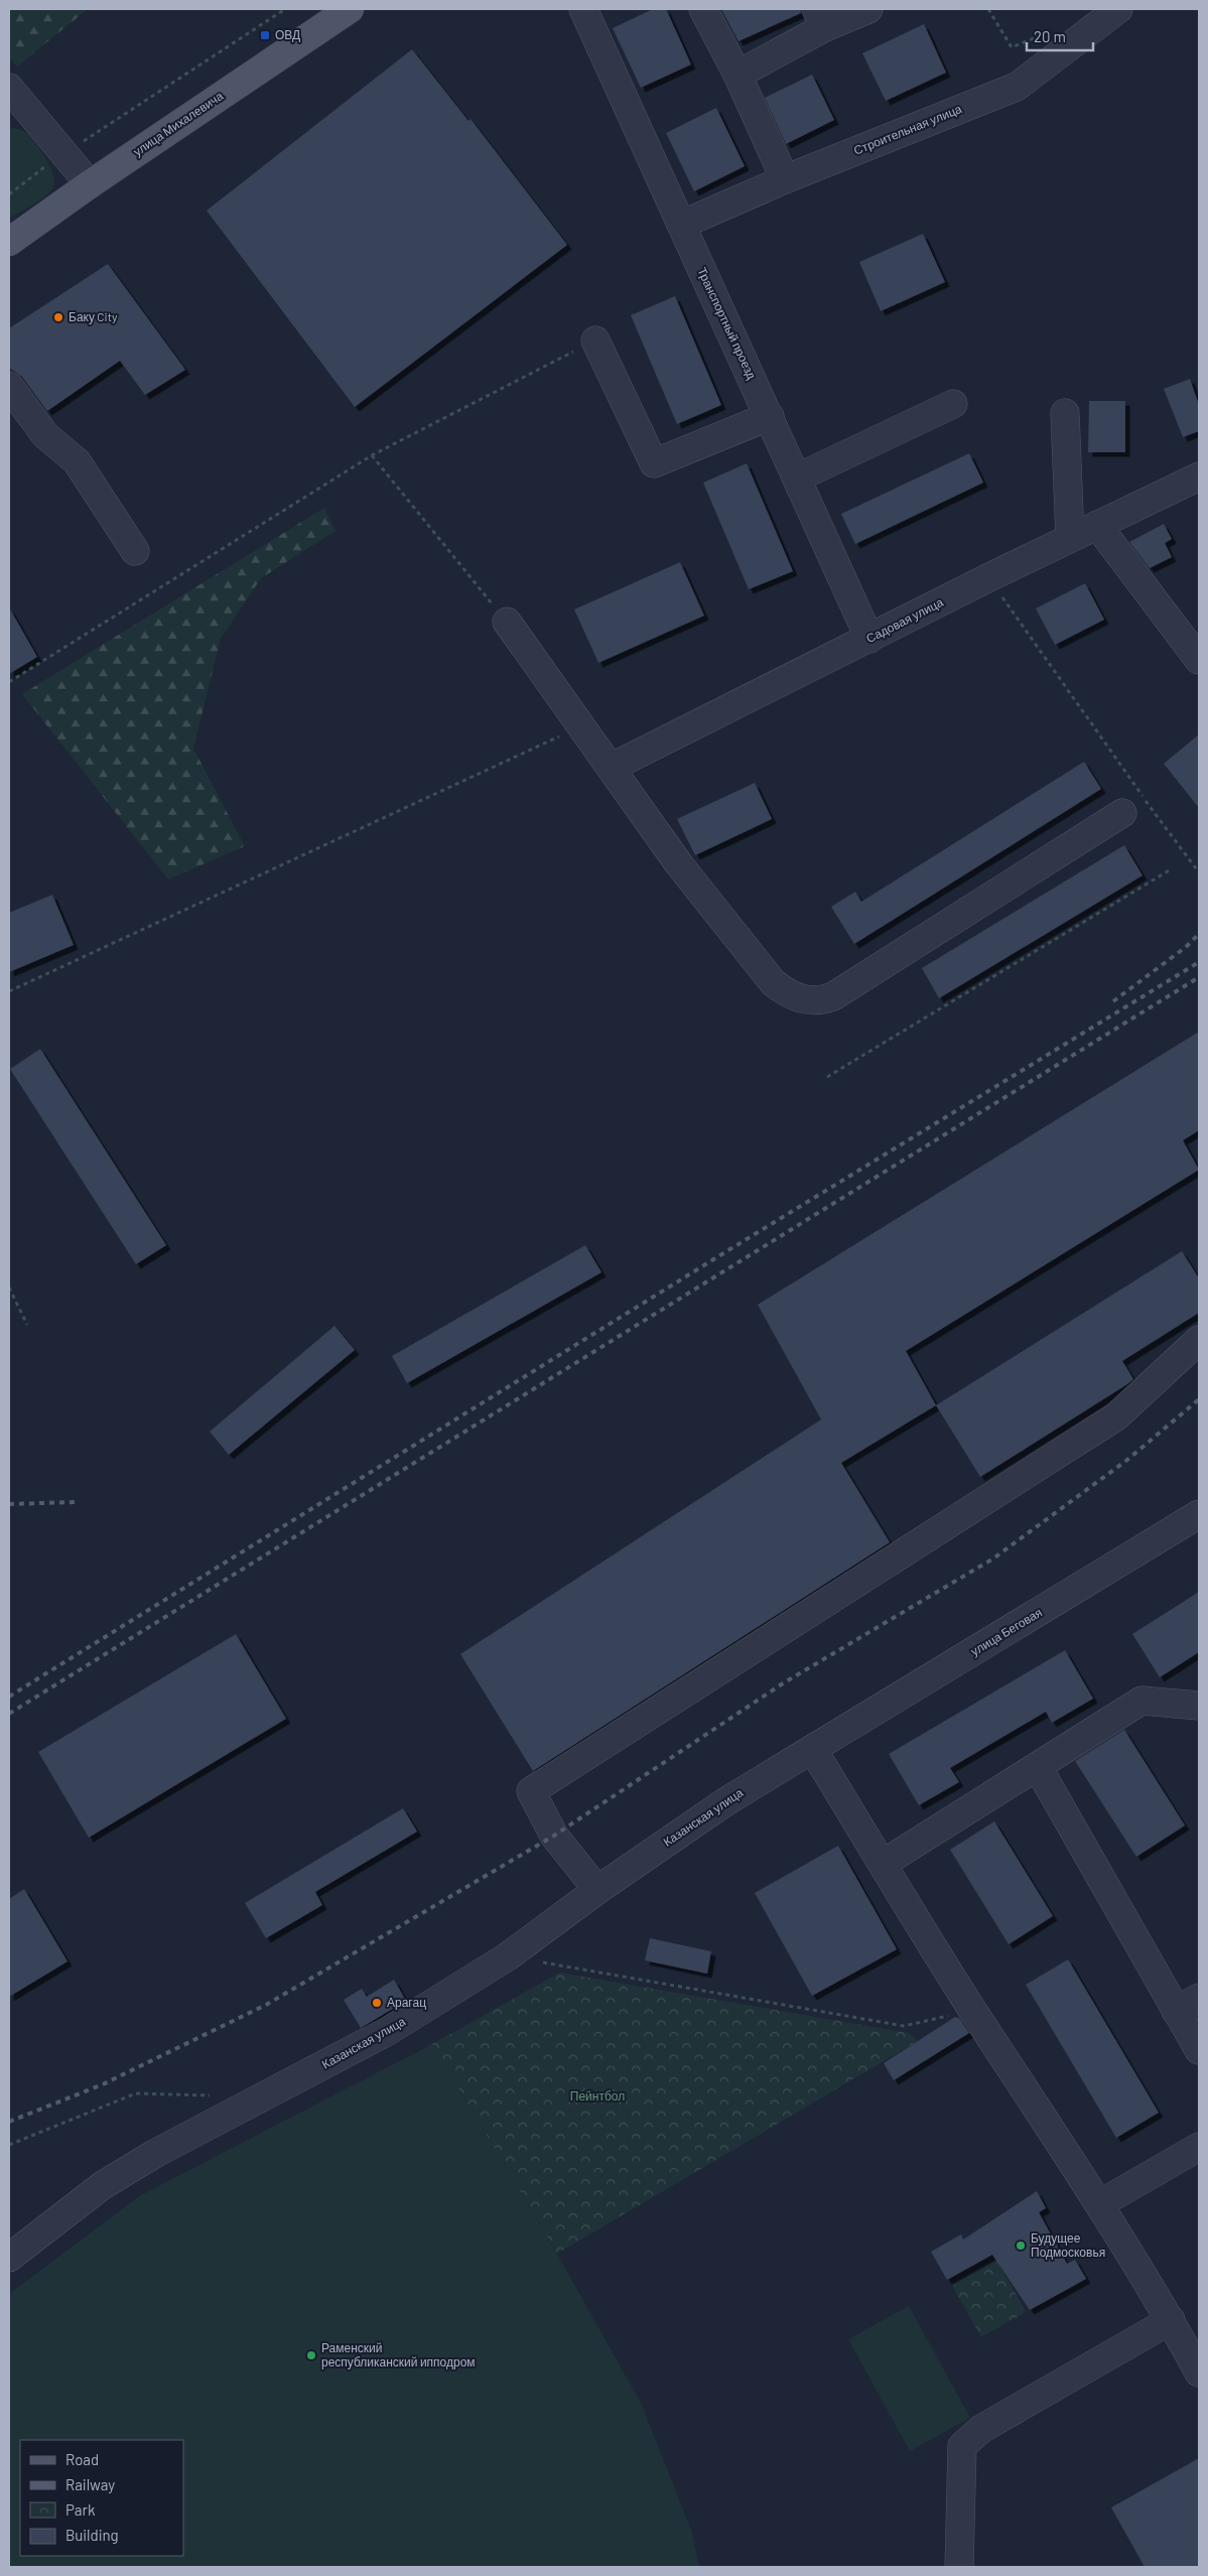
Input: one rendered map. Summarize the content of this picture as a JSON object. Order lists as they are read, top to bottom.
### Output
{
  "streets": {
    "main road": ["улица Михалевича"],
    "street": [
      "Строительная улица",
      "Транспортный проезд",
      "Садовая улица",
      "улица Беговая",
      "Казанская улица"
    ]
  },
  "crossings": [
    ["Строительная улица", "Транспортный проезд"],
    ["Транспортный проезд", "Садовая улица"],
    ["улица Беговая", "Казанская улица"]
  ],
  "parks": ["Пейнтбол"],
  "places": {
    "transit": ["ОВД"],
    "other": [
      "Баку City",
      "Арагац",
      "Будущее Подмосковья",
      "Раменский республиканский ипподром"
    ]
  },
  "legend": [
    "Road",
    "Railway",
    "Park",
    "Building"
  ],
  "scale_bar": "20 m"
}
